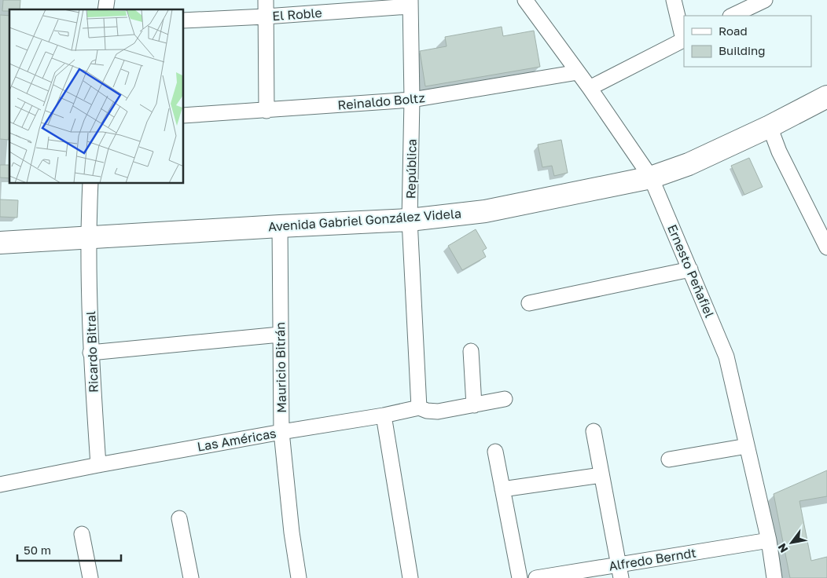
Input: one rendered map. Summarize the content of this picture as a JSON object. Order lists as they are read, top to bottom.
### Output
{
  "streets": {
    "main road": ["Avenida Gabriel González Videla"],
    "street": [
      "El Roble",
      "Reinaldo Boltz",
      "República",
      "Ernesto Peñafiel",
      "Ricardo Bitral",
      "Mauricio Bitrán",
      "Las Américas",
      "Alfredo Berndt"
    ]
  },
  "crossings": [
    ["El Roble", "República"],
    ["Reinaldo Boltz", "República"],
    ["Reinaldo Boltz", "Ernesto Peñafiel"],
    ["República", "Avenida Gabriel González Videla"],
    ["República", "Las Américas"],
    ["Avenida Gabriel González Videla", "Ernesto Peñafiel"],
    ["Avenida Gabriel González Videla", "Ricardo Bitral"],
    ["Avenida Gabriel González Videla", "Mauricio Bitrán"],
    ["Ernesto Peñafiel", "Alfredo Berndt"],
    ["Ricardo Bitral", "Las Américas"],
    ["Mauricio Bitrán", "Las Américas"]
  ],
  "legend": ["Road", "Building"],
  "scale_bar": "50 m",
  "north": "bottom left"
}
